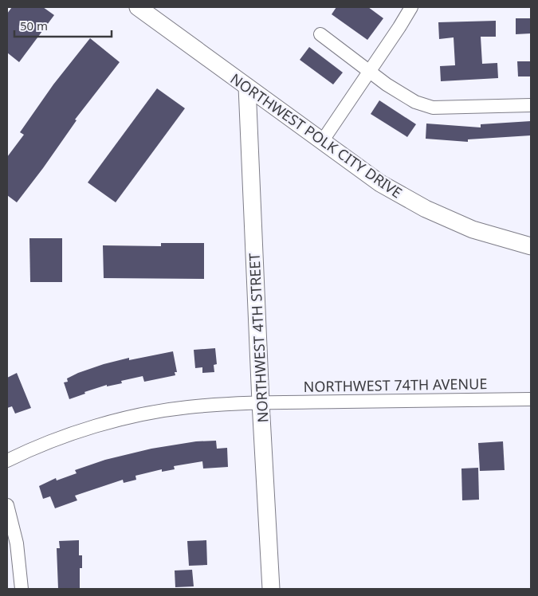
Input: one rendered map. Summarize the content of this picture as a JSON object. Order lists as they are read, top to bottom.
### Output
{
  "streets": {
    "street": ["NORTHWEST POLK CITY DRIVE", "NORTHWEST 4TH STREET", "NORTHWEST 74TH AVENUE"]
  },
  "crossings": [
    ["NORTHWEST POLK CITY DRIVE", "NORTHWEST 4TH STREET"],
    ["NORTHWEST 4TH STREET", "NORTHWEST 74TH AVENUE"]
  ],
  "scale_bar": "50 m"
}
